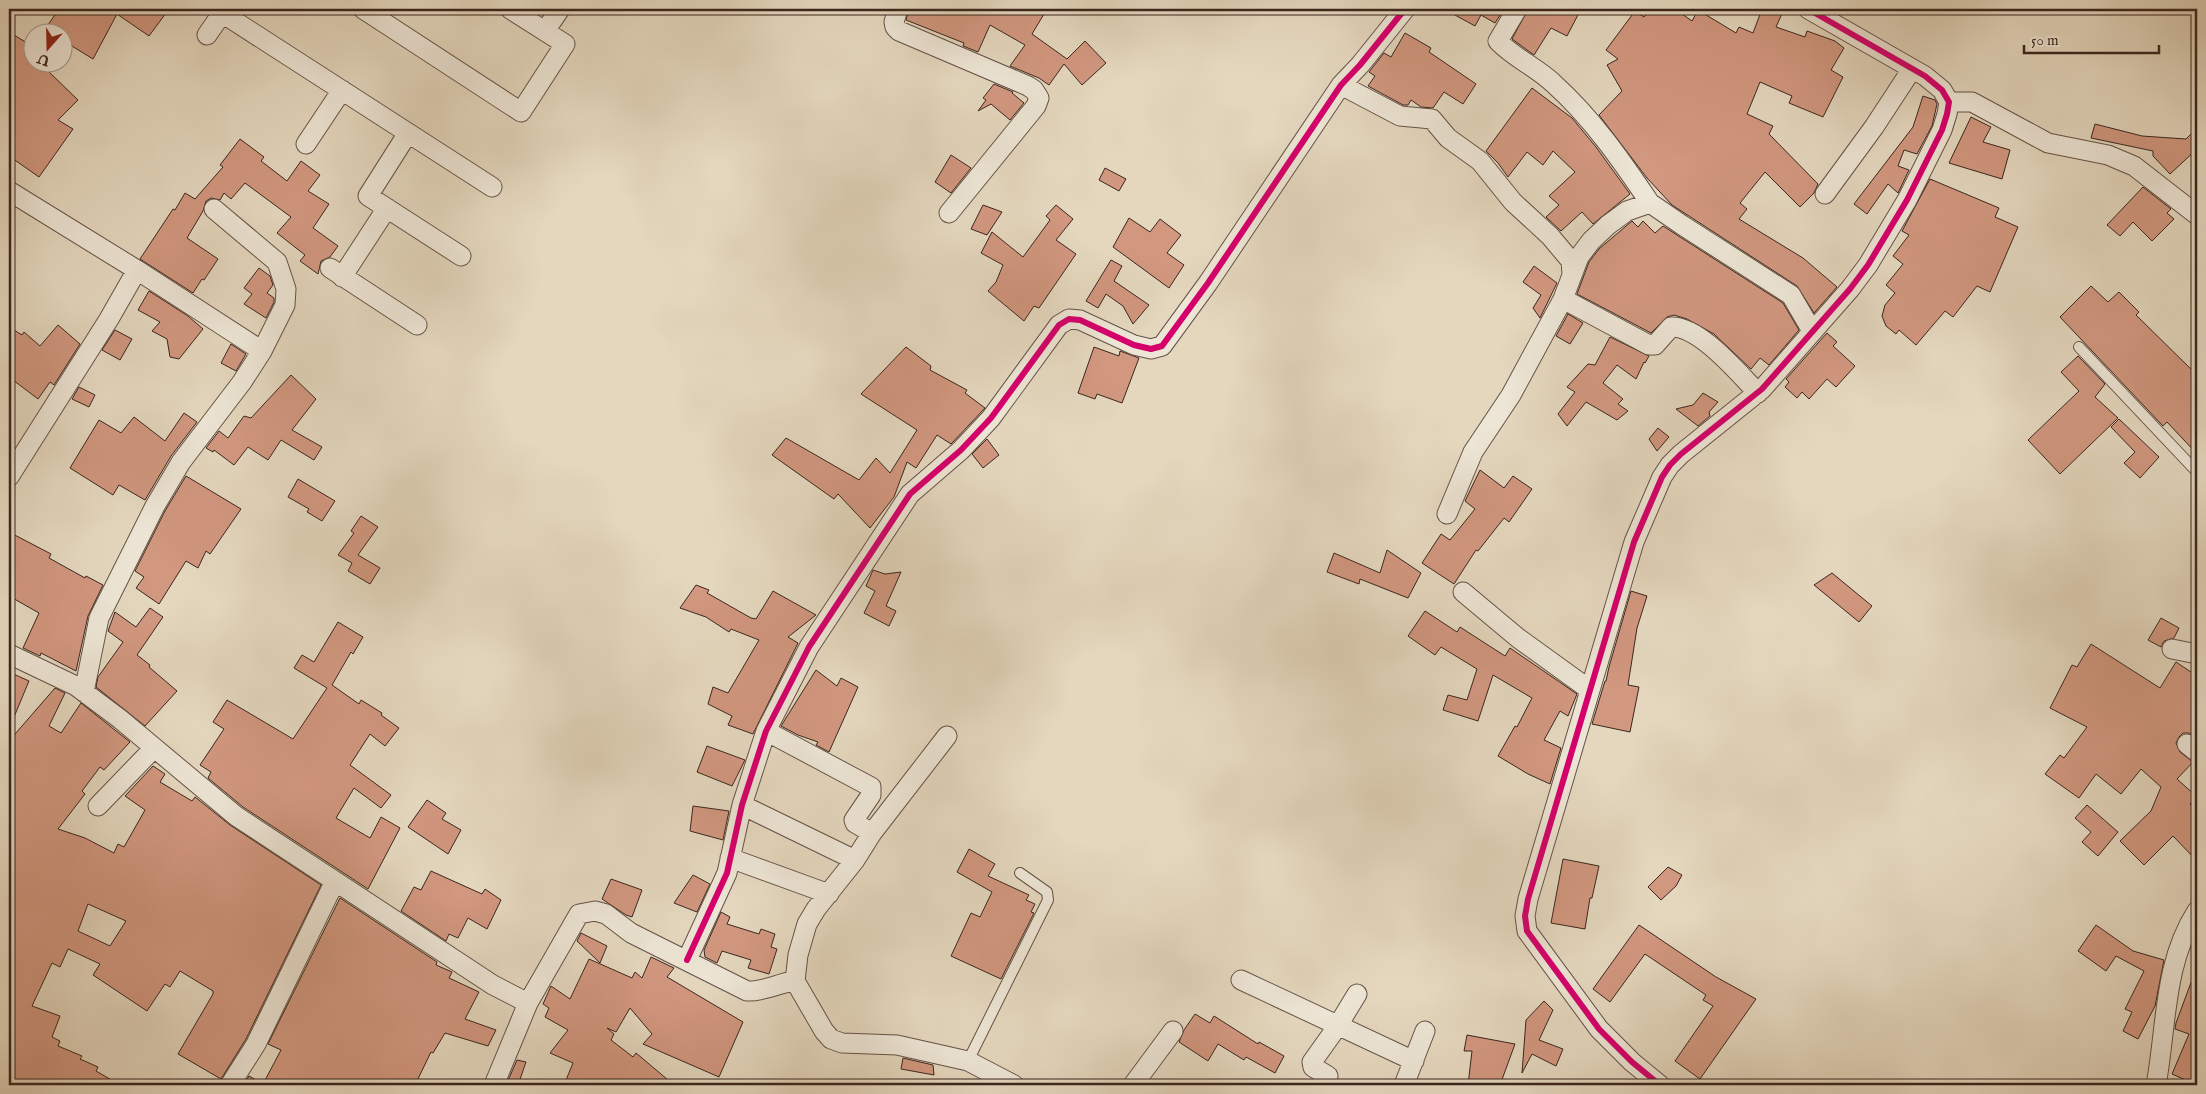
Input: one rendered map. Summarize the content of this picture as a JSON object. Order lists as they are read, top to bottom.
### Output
{
  "scale_bar": "50 m",
  "north": "bottom"
}
